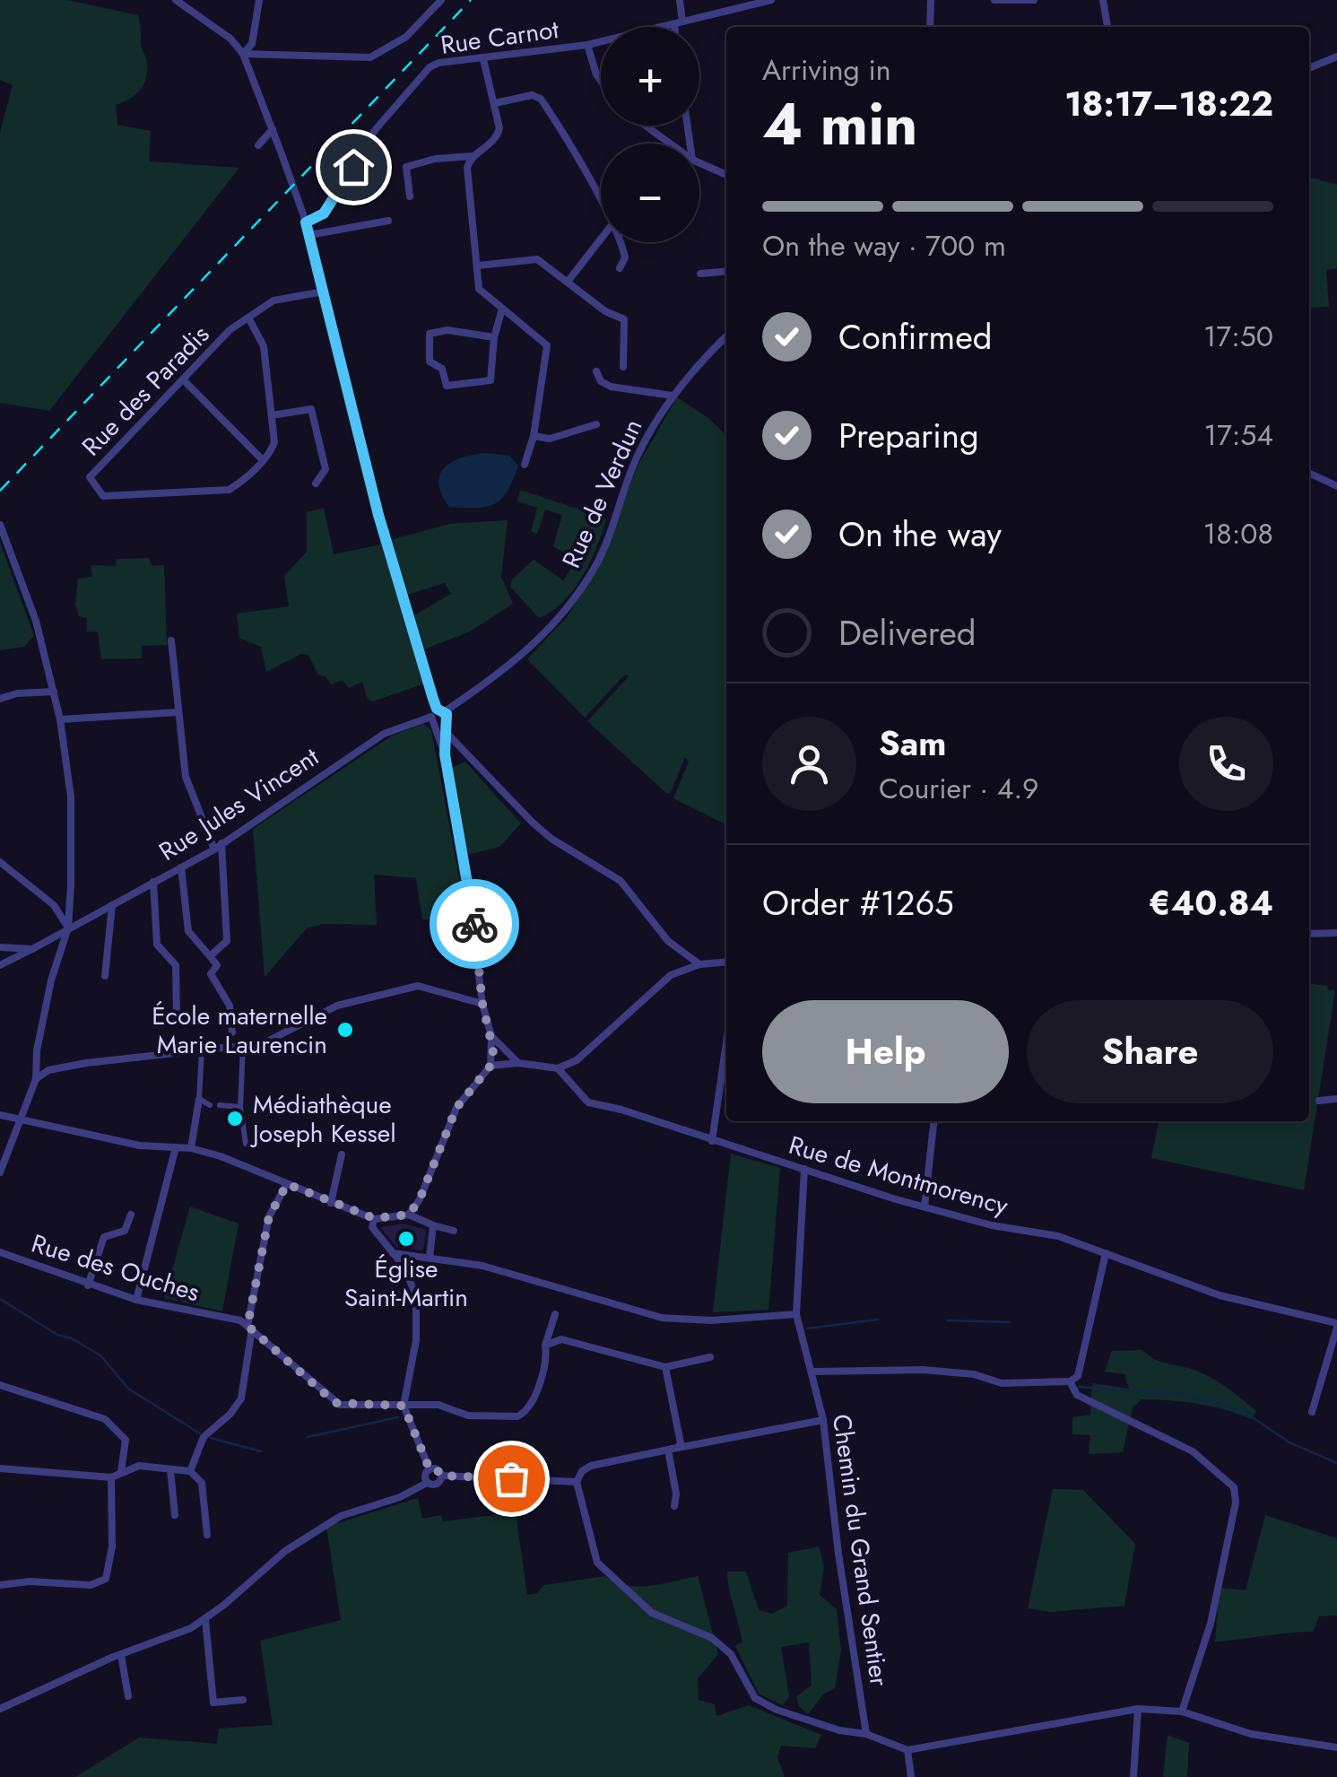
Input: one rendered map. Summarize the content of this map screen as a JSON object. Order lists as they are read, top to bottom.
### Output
{
  "streets": {
    "street": [
      "Rue Carnot",
      "Rue des Paradis",
      "Rue de Verdun",
      "Rue Jules Vincent",
      "Rue de Montmorency",
      "Rue des Ouches",
      "Chemin du Grand Sentier"
    ]
  },
  "crossings": [
    ["Rue de Verdun", "Rue Jules Vincent"],
    ["Rue de Montmorency", "Chemin du Grand Sentier"]
  ],
  "places": ["École maternelle Marie Laurencin", "Médiathèque Joseph Kessel", "Église Saint-Martin"],
  "page": {
    "map_buttons": ["+", "−"],
    "heading": ["4 min", "Arriving in", "18:17–18:22"],
    "panel": [
      "Sam",
      "Courier · 4.9",
      "Order #1265",
      "€40.84"
    ],
    "bar": "On the way · 700 m",
    "list": [
      ["Confirmed", "17:50"],
      ["Preparing", "17:54"],
      ["On the way", "18:08"],
      "Delivered"
    ],
    "buttons": ["Help", "Share"]
  }
}
